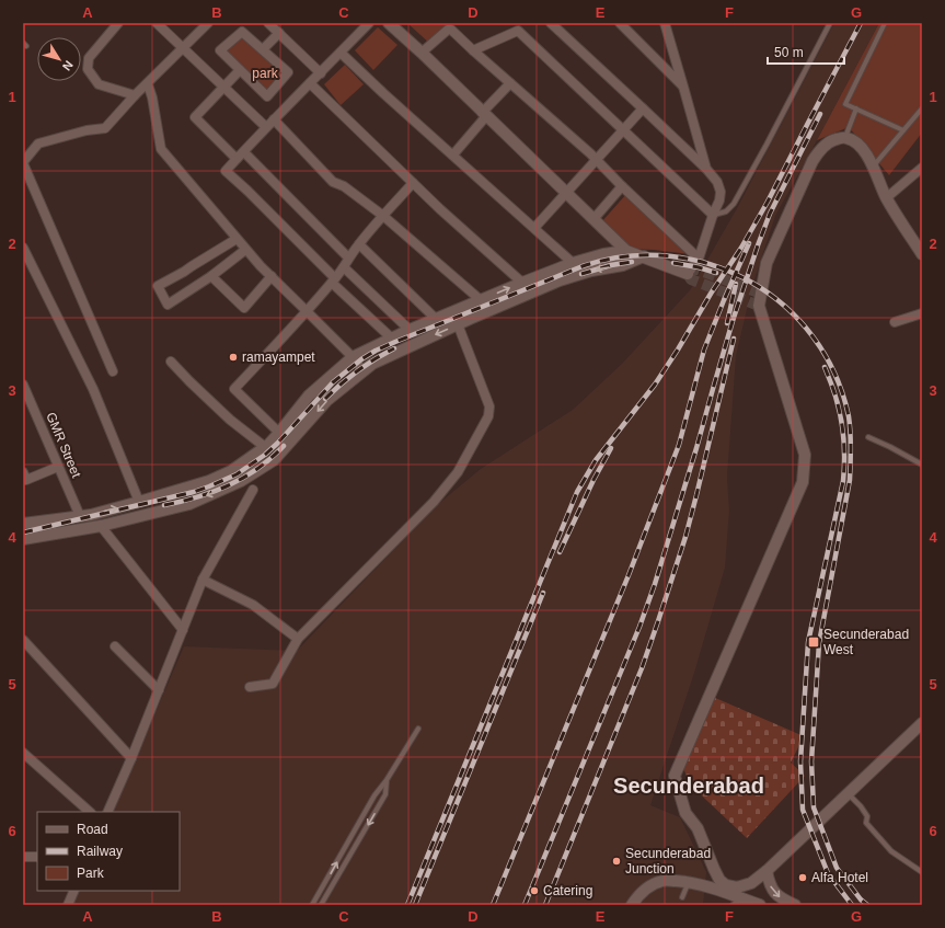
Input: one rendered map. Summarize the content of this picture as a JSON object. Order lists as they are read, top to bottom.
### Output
{
  "streets": {
    "street": ["GMR Street"]
  },
  "districts": ["Secunderabad"],
  "parks": ["park"],
  "places": {
    "other": [
      "ramayampet",
      "Secunderabad Junction",
      "Alfa Hotel",
      "Catering"
    ],
    "transit": ["Secunderabad West"]
  },
  "legend": ["Road", "Railway", "Park"],
  "scale_bar": "50 m",
  "north": "bottom right",
  "grid": {
    "columns": [
      "A",
      "B",
      "C",
      "D",
      "E",
      "F",
      "G"
    ],
    "rows": [
      "1",
      "2",
      "3",
      "4",
      "5",
      "6"
    ]
  }
}
